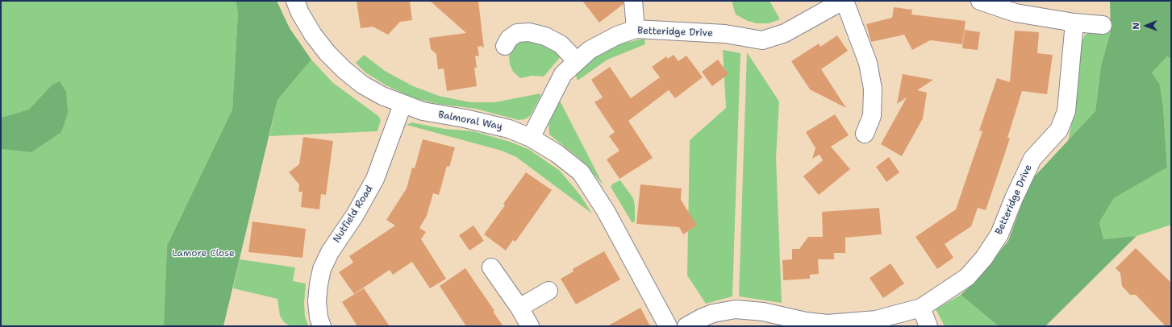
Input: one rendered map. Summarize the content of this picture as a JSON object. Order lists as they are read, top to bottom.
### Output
{
  "streets": {
    "street": ["Betteridge Drive", "Balmoral Way", "Nutfield Road"]
  },
  "crossings": [
    ["Betteridge Drive", "Balmoral Way"],
    ["Balmoral Way", "Nutfield Road"]
  ],
  "parks": ["Lamore Close"],
  "north": "left"
}
